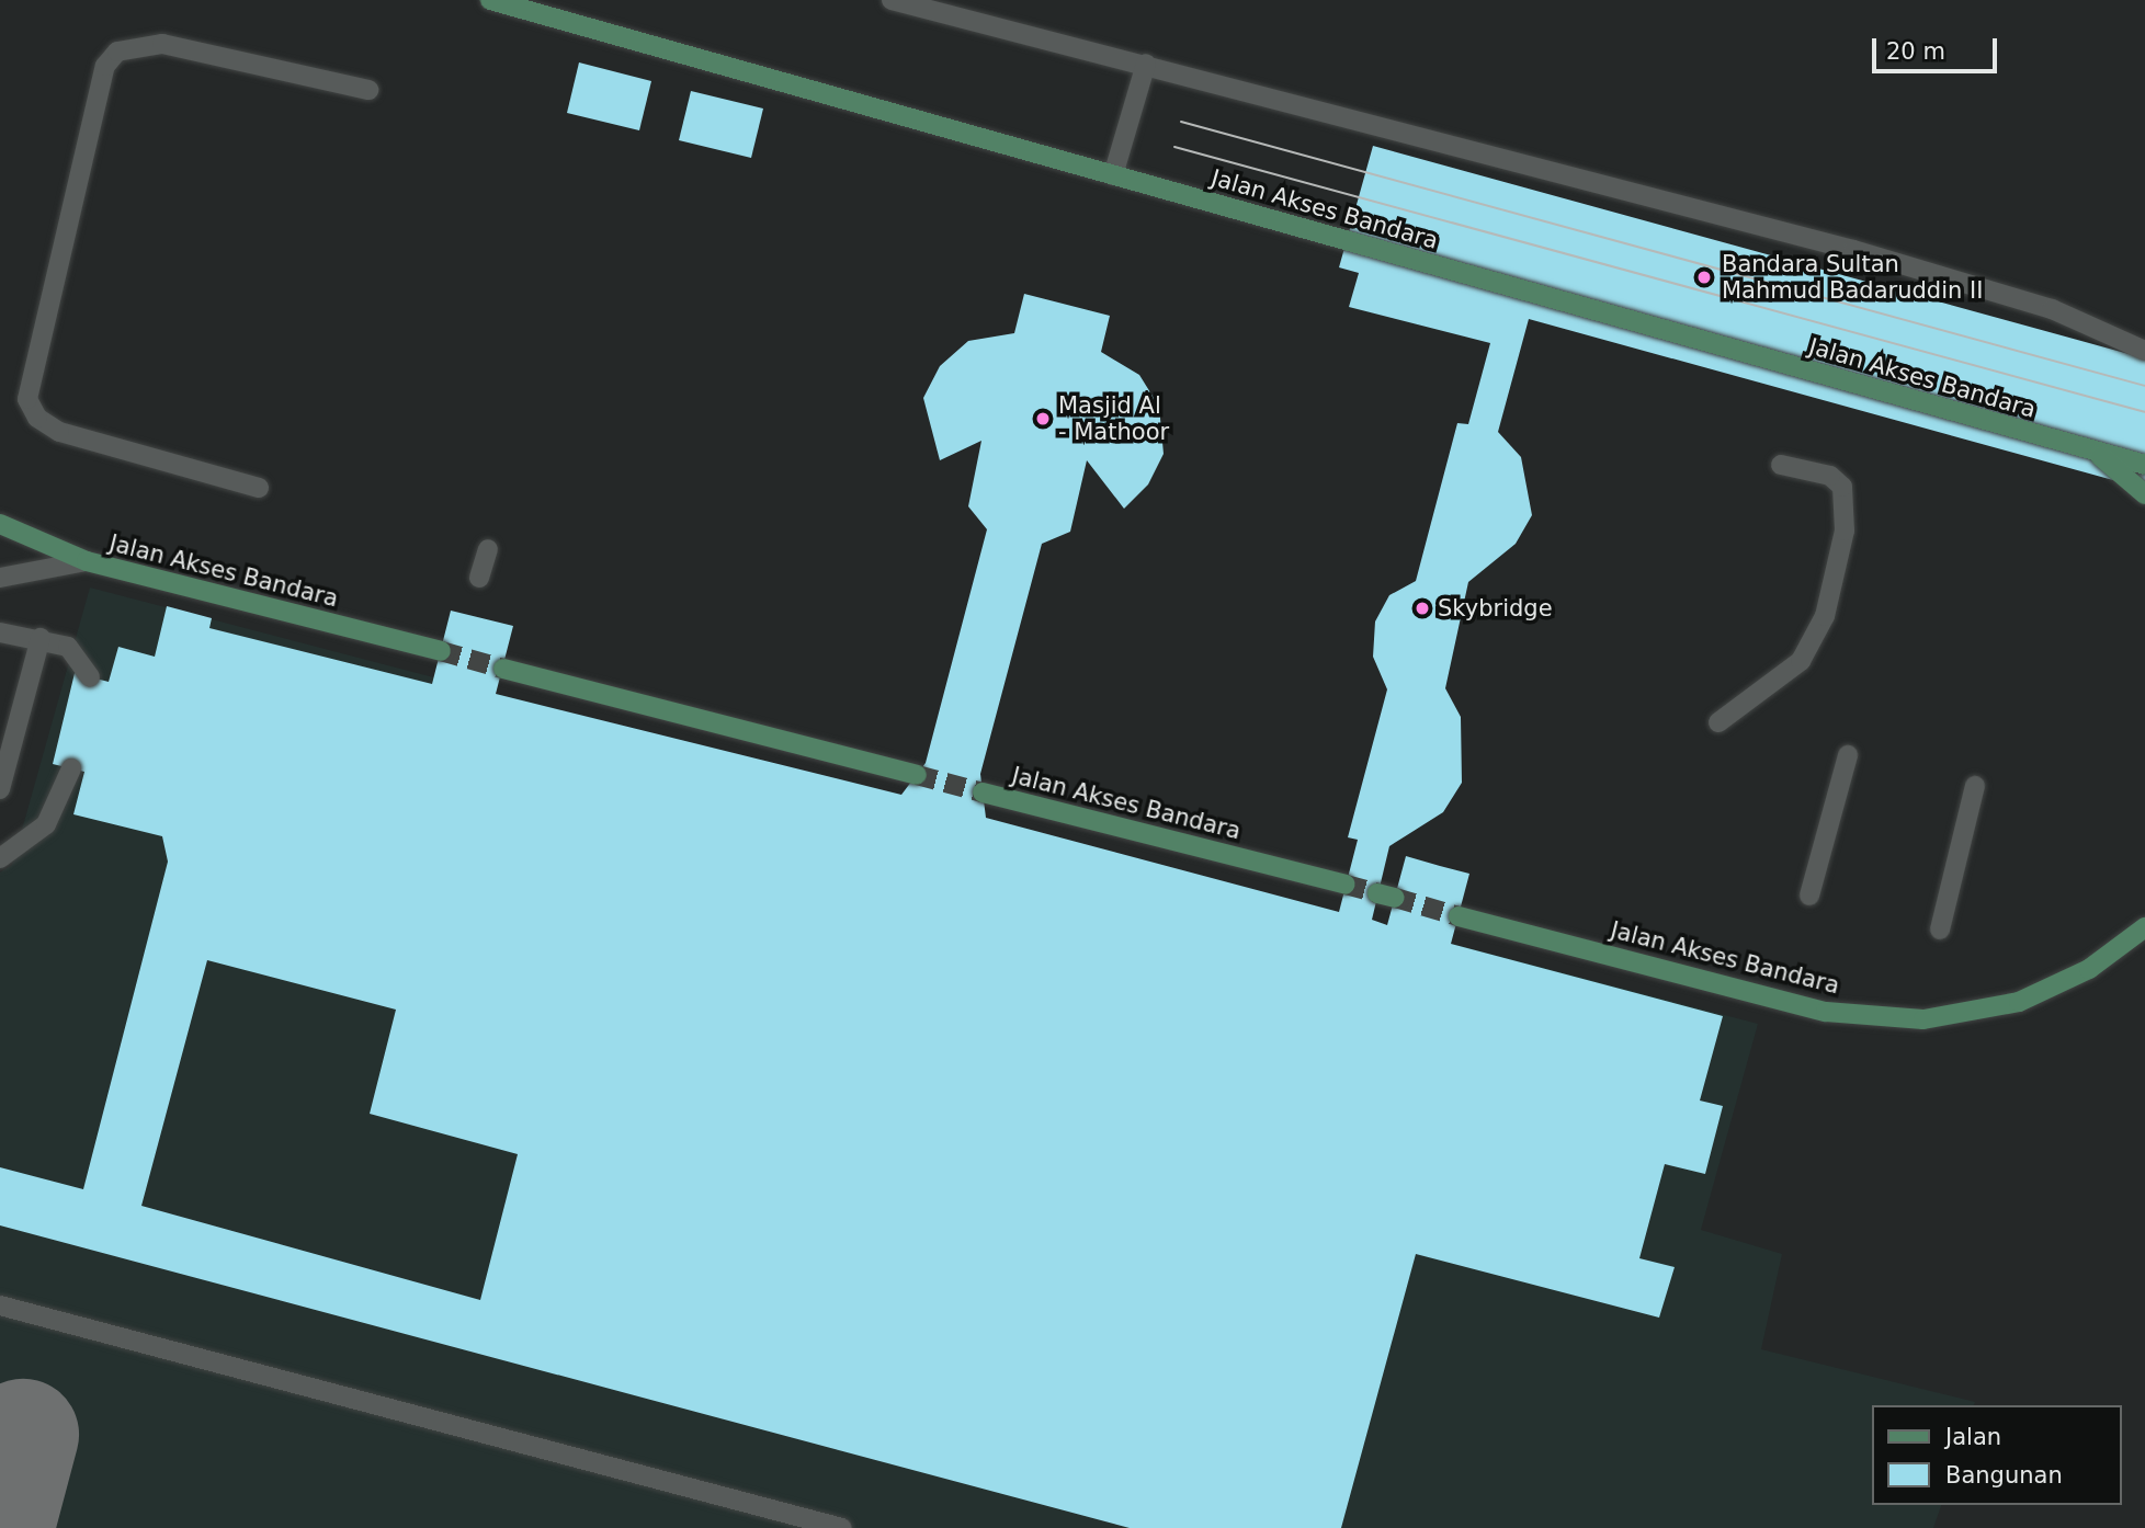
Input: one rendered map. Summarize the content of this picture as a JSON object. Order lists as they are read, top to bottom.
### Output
{
  "streets": {
    "street": ["Jalan Akses Bandara"]
  },
  "places": ["Bandara Sultan Mahmud Badaruddin II", "Masjid Al - Mathoor", "Skybridge"],
  "legend": ["Jalan", "Bangunan"],
  "scale_bar": "20 m"
}
